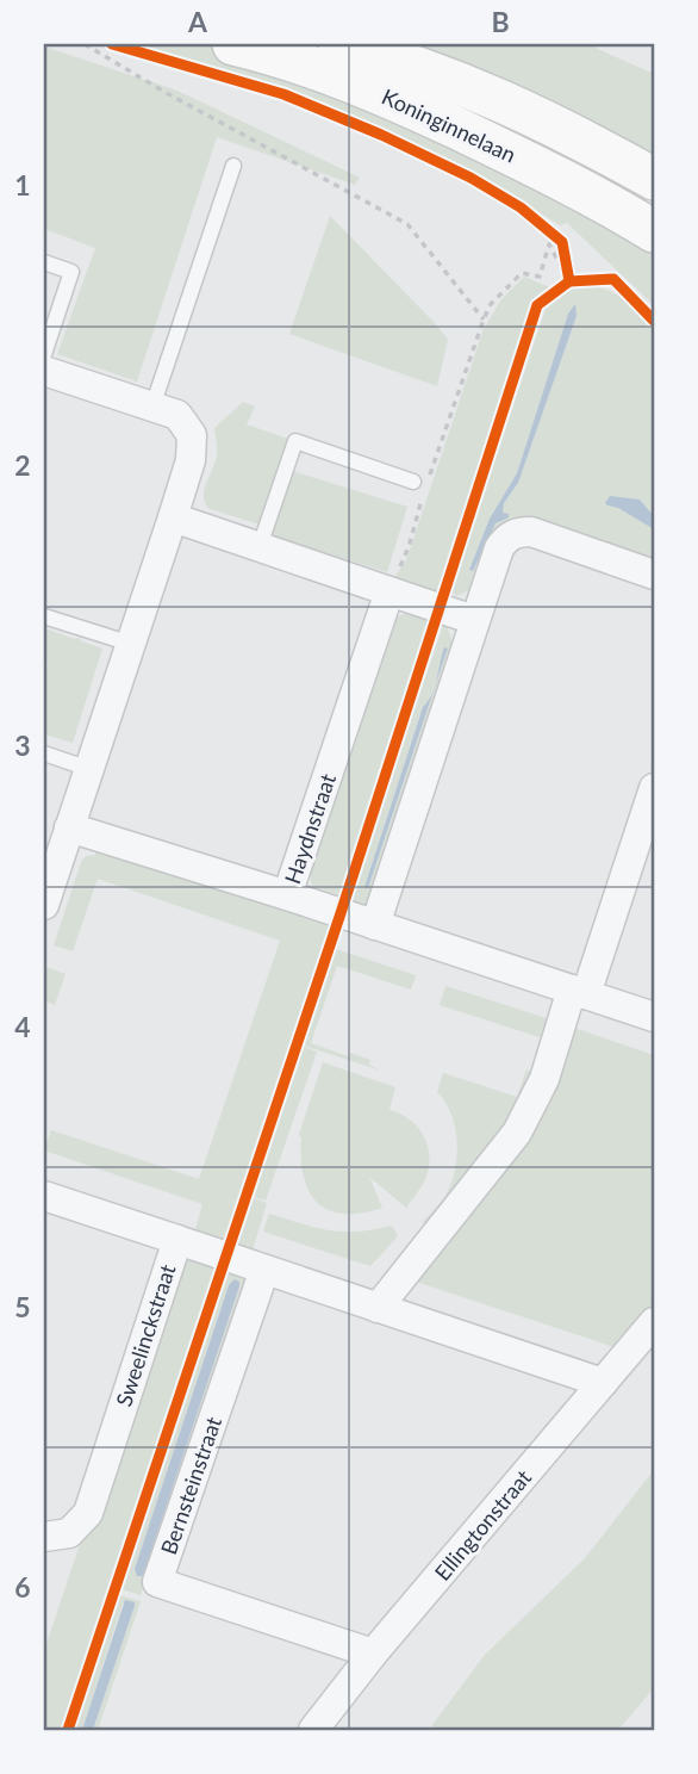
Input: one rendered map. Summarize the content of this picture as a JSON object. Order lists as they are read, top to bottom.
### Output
{
  "streets": {
    "main road": ["Koninginnelaan"],
    "street": [
      "Haydnstraat",
      "Sweelinckstraat",
      "Bernsteinstraat",
      "Ellingtonstraat"
    ]
  },
  "crossings": [
    ["Bernsteinstraat", "Ellingtonstraat"]
  ],
  "grid": {
    "columns": ["A", "B"],
    "rows": [
      "1",
      "2",
      "3",
      "4",
      "5",
      "6"
    ]
  }
}
